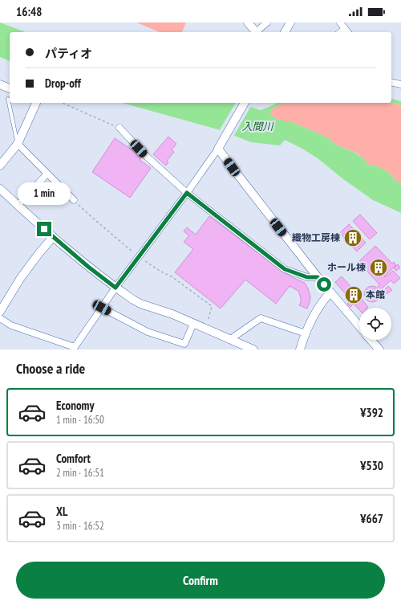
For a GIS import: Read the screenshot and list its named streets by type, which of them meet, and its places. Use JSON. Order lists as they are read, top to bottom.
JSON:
{
  "water": ["入間川"],
  "places": {
    "building": ["織物工房棟", "ホール棟", "本館"]
  },
  "page": {
    "status": "16:48",
    "banner": ["パティオ", "Drop-off"],
    "bubble": "1 min",
    "heading": "Choose a ride",
    "list": [
      {
        "name": "Economy",
        "note": "1 min · 16:50",
        "value": "¥392"
      },
      {
        "name": "Comfort",
        "note": "2 min · 16:51",
        "value": "¥530"
      },
      {
        "name": "XL",
        "note": "3 min · 16:52",
        "value": "¥667"
      }
    ],
    "buttons": "Confirm"
  }
}
